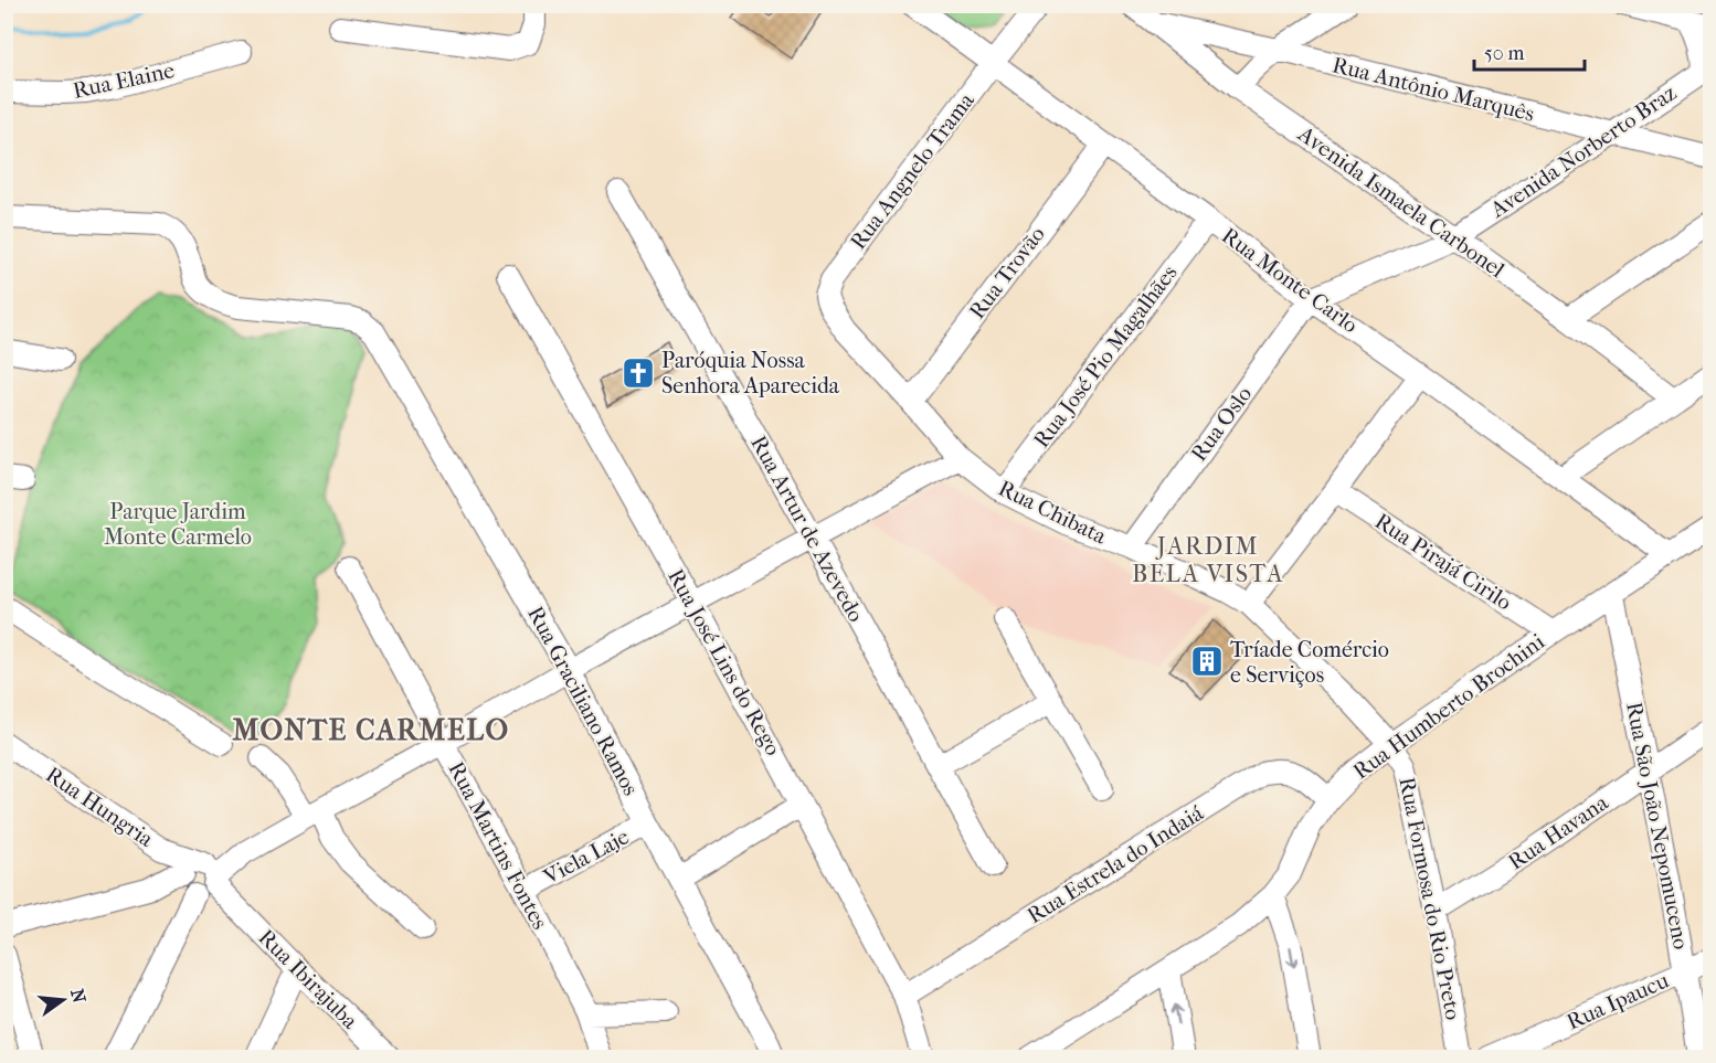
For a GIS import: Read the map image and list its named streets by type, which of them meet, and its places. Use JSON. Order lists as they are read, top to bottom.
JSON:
{
  "streets": {
    "street": [
      "Rua Elaine",
      "Rua Antônio Marquês",
      "Avenida Norberto Braz",
      "Rua Angnelo Trama",
      "Avenida Ismaela Carbonel",
      "Rua Trovão",
      "Rua Monte Carlo",
      "Rua José Pio Magalhães",
      "Rua Oslo",
      "Rua Chibata",
      "Rua Artur de Azevedo",
      "Rua Pirajá Cirilo",
      "Rua José Lins do Rego",
      "Rua Graciliano Ramos",
      "Rua Humberto Brochini",
      "Rua Hungria",
      "Rua São João Nepomuceno",
      "Rua Havana",
      "Rua Martins Fontes",
      "Viela Laje",
      "Rua Estrela do Indaiá",
      "Rua Formosa do Rio Preto",
      "Rua Ibirajuba",
      "Rua Ipaucu"
    ]
  },
  "crossings": [
    ["Rua Antônio Marquês", "Avenida Norberto Braz"],
    ["Rua Antônio Marquês", "Avenida Ismaela Carbonel"],
    ["Avenida Norberto Braz", "Avenida Ismaela Carbonel"],
    ["Avenida Norberto Braz", "Rua Monte Carlo"],
    ["Avenida Norberto Braz", "Rua Oslo"],
    ["Rua Angnelo Trama", "Rua Monte Carlo"],
    ["Rua Angnelo Trama", "Rua Chibata"],
    ["Rua Trovão", "Rua Monte Carlo"],
    ["Rua Trovão", "Rua Chibata"],
    ["Rua Monte Carlo", "Rua José Pio Magalhães"],
    ["Rua Monte Carlo", "Rua Oslo"],
    ["Rua Monte Carlo", "Rua Humberto Brochini"],
    ["Rua José Pio Magalhães", "Rua Chibata"],
    ["Rua Oslo", "Rua Chibata"],
    ["Rua Chibata", "Rua Humberto Brochini"],
    ["Rua Chibata", "Rua Formosa do Rio Preto"],
    ["Rua Pirajá Cirilo", "Rua Humberto Brochini"],
    ["Rua José Lins do Rego", "Rua Estrela do Indaiá"],
    ["Rua Graciliano Ramos", "Viela Laje"],
    ["Rua Humberto Brochini", "Rua São João Nepomuceno"],
    ["Rua Humberto Brochini", "Rua Estrela do Indaiá"],
    ["Rua Humberto Brochini", "Rua Formosa do Rio Preto"],
    ["Rua Hungria", "Rua Ibirajuba"],
    ["Rua São João Nepomuceno", "Rua Havana"],
    ["Rua São João Nepomuceno", "Rua Ipaucu"],
    ["Rua Havana", "Rua Formosa do Rio Preto"],
    ["Rua Martins Fontes", "Viela Laje"]
  ],
  "districts": ["JARDIM BELA VISTA", "MONTE CARMELO"],
  "parks": ["Parque Jardim Monte Carmelo"],
  "places": {
    "church": ["Paróquia Nossa Senhora Aparecida"],
    "building": ["Tríade Comércio e Serviços"]
  },
  "scale_bar": "50 m",
  "north": "right"
}
